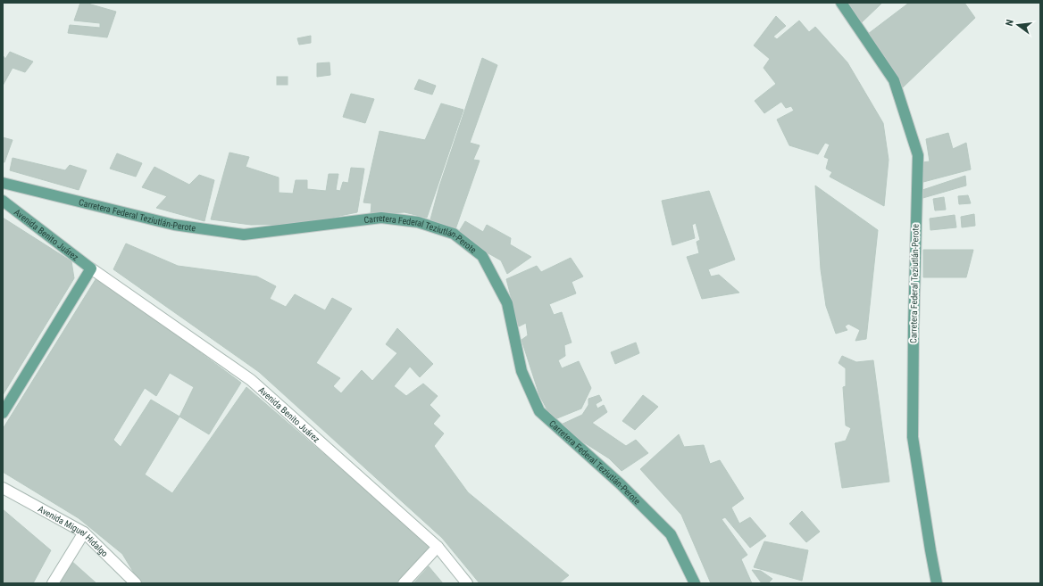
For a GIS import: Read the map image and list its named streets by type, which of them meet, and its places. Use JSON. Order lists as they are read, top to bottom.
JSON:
{
  "streets": {
    "main road": ["Carretera Federal Teziutlán-Perote", "Avenida Benito Juárez"],
    "street": ["Avenida Miguel Hidalgo"]
  },
  "north": "left"
}
